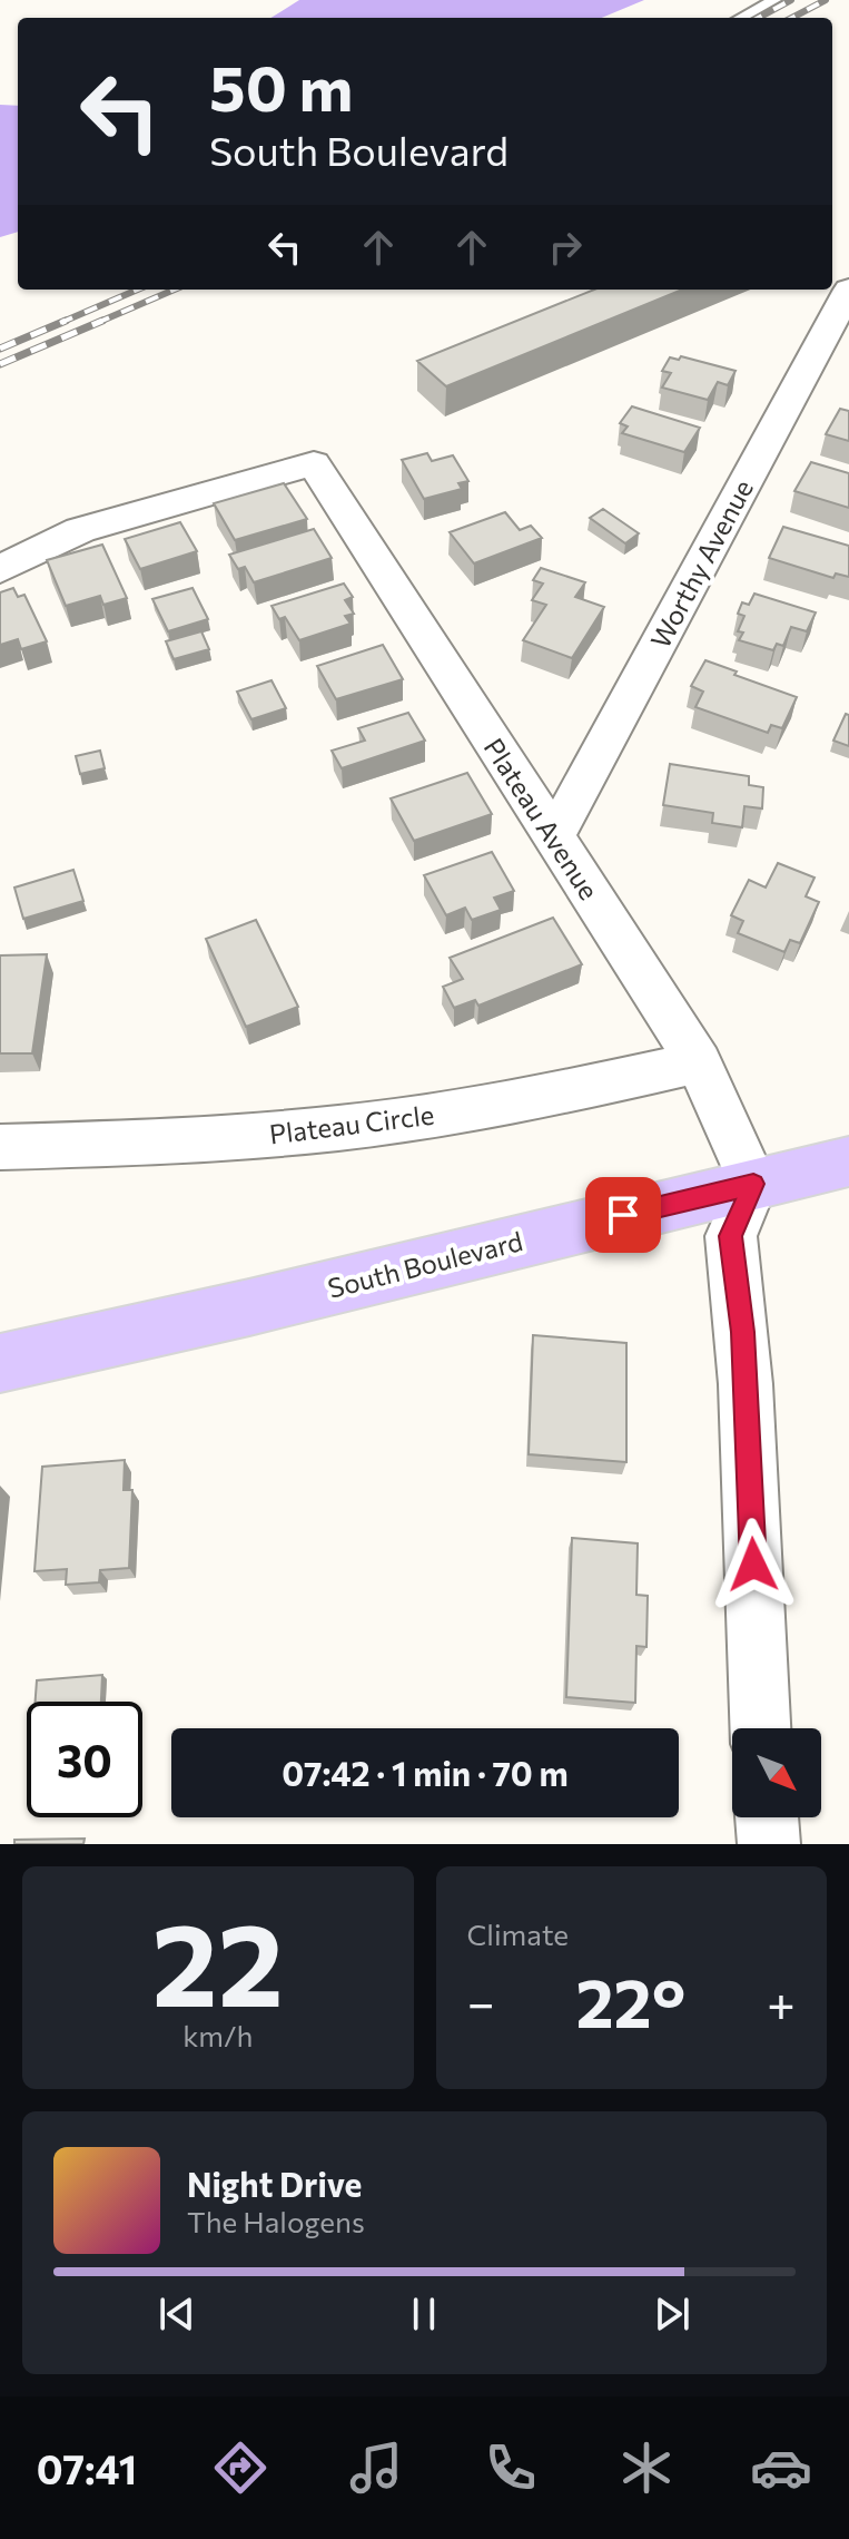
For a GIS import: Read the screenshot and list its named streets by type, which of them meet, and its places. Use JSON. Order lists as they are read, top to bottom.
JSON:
{
  "streets": {
    "main road": ["South Boulevard"],
    "street": ["Worthy Avenue", "Plateau Avenue", "Plateau Circle"]
  },
  "crossings": [
    ["Worthy Avenue", "Plateau Avenue"],
    ["Plateau Avenue", "Plateau Circle"],
    ["Plateau Avenue", "South Boulevard"]
  ],
  "north": "bottom right",
  "page": {
    "turn": ["50 m", "South Boulevard"],
    "limit": "30",
    "trip": "07:42 · 1 min · 70 m",
    "tile": [
      ["22", "km/h"],
      "Climate"
    ],
    "heat": ["−", "22°", "+"],
    "song": ["Night Drive", "The Halogens"],
    "tabs": "07:41"
  }
}
